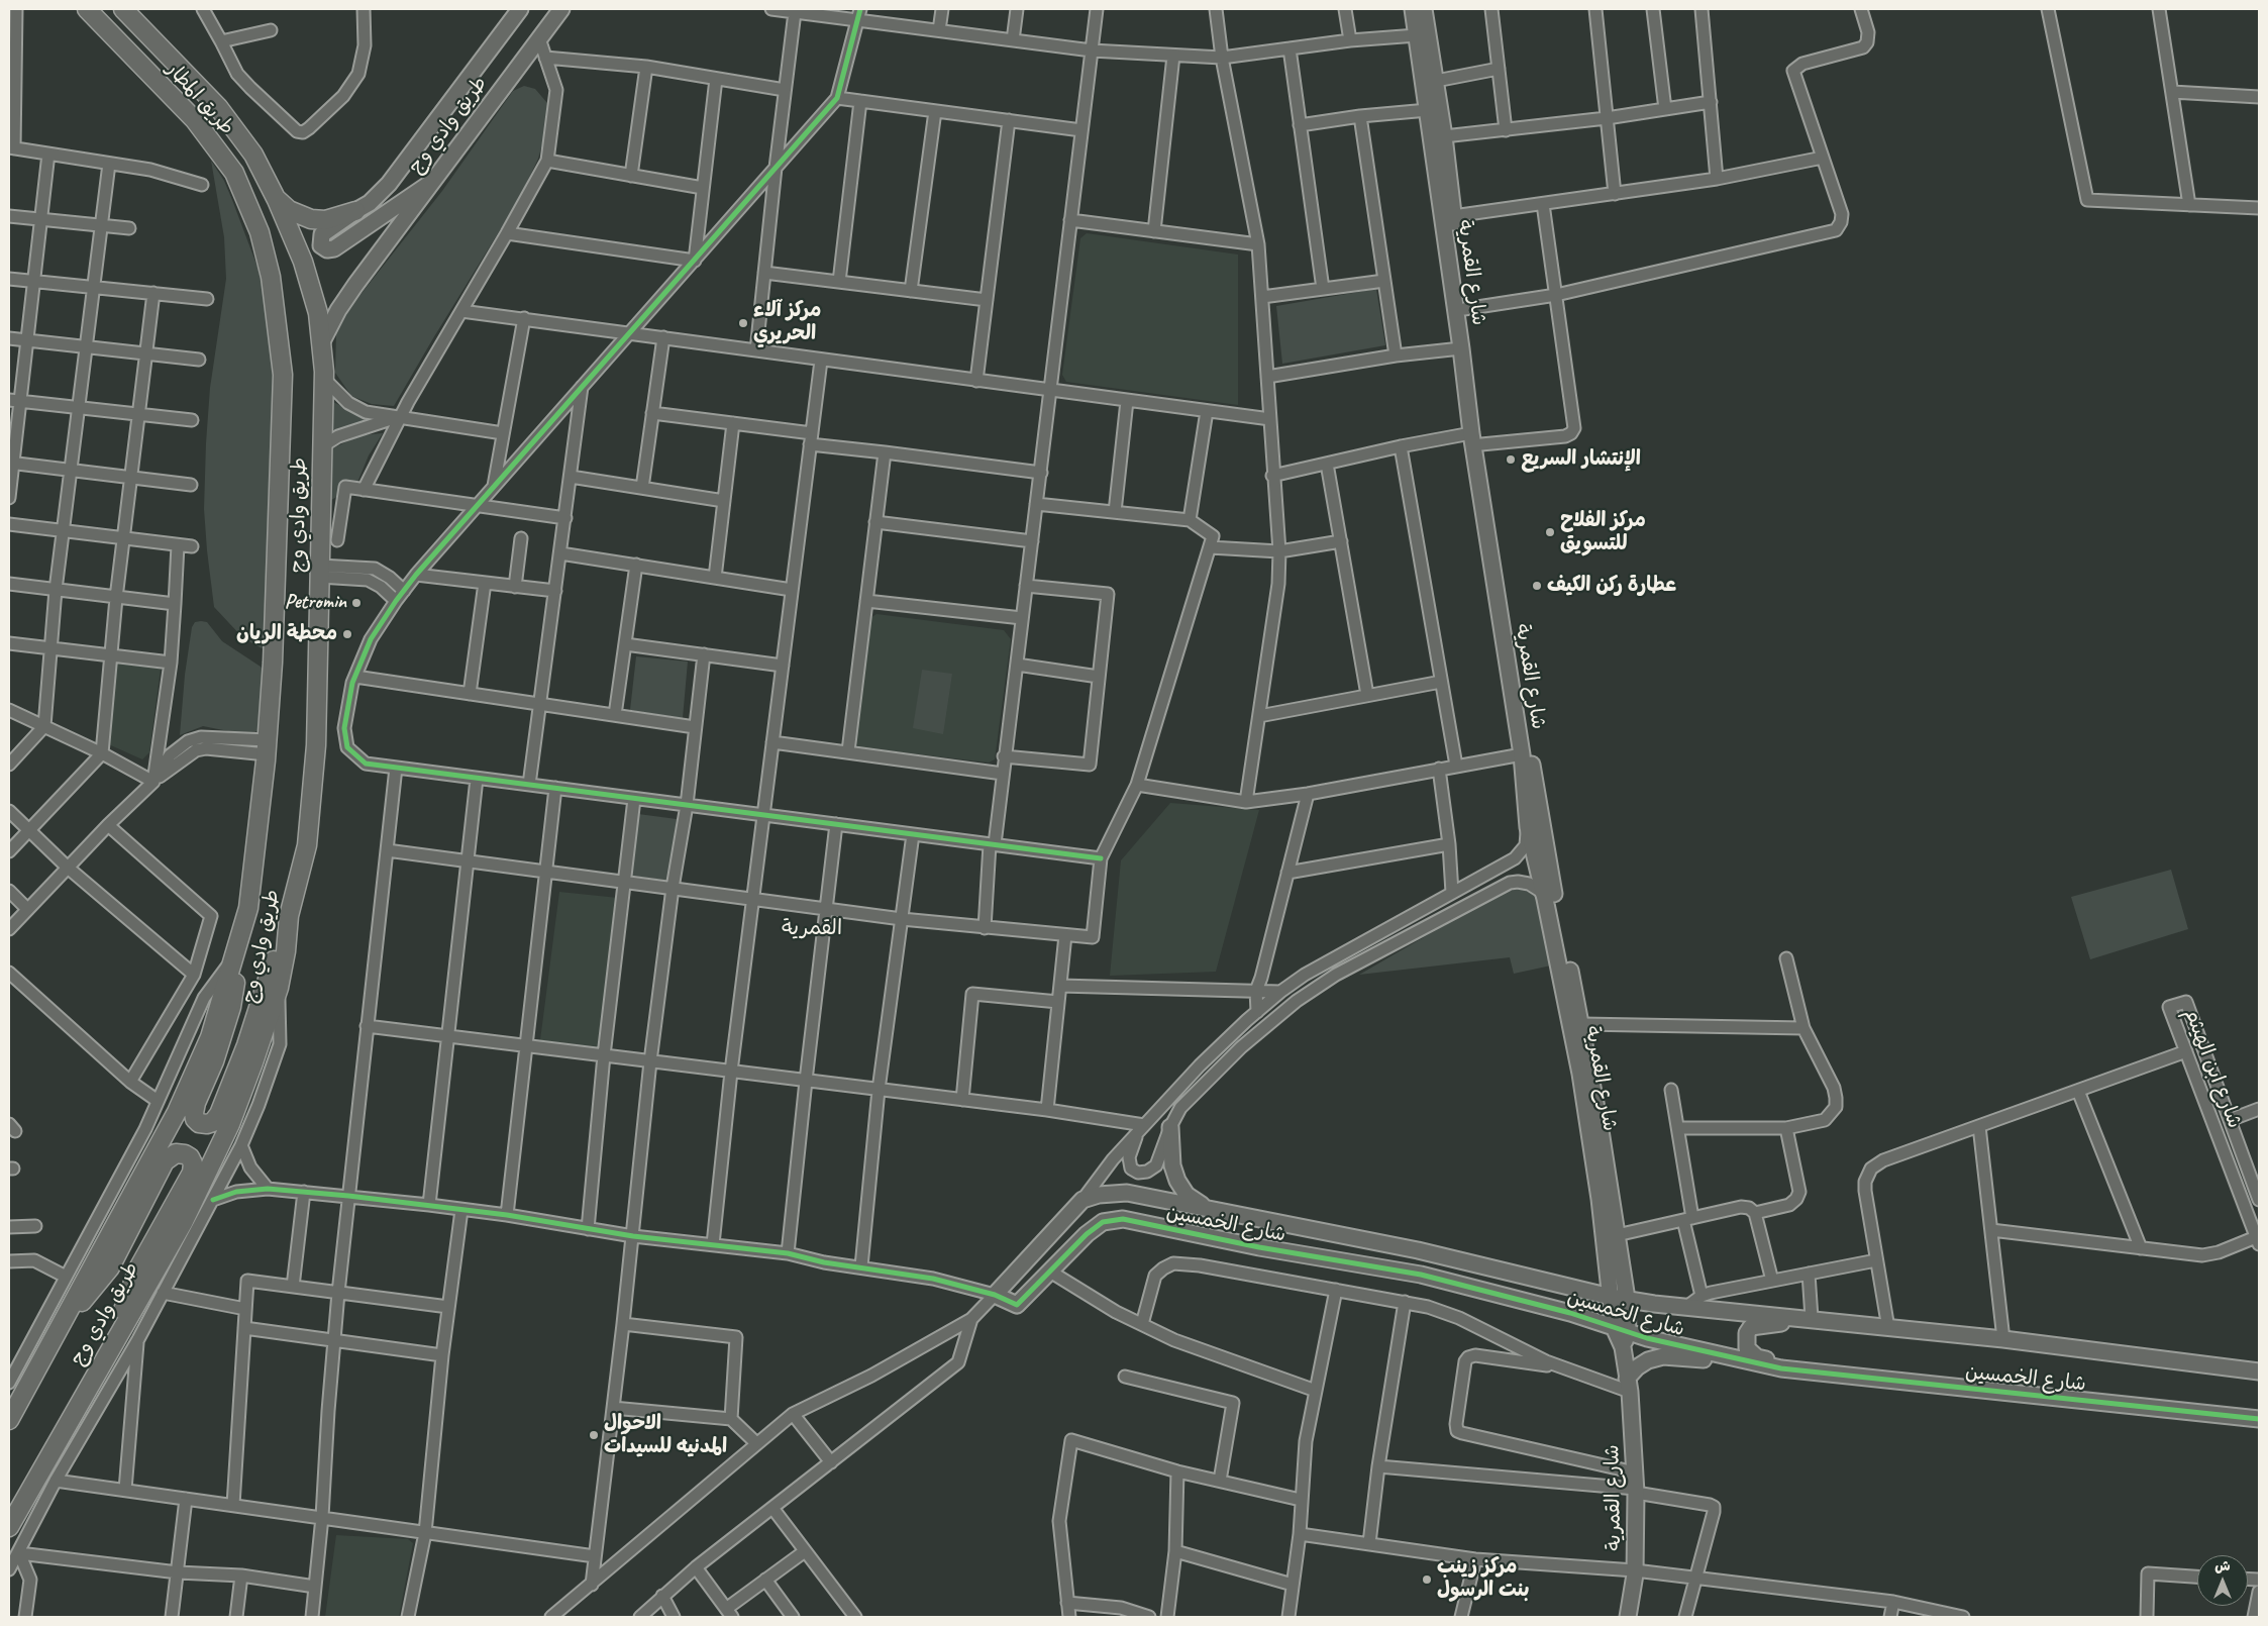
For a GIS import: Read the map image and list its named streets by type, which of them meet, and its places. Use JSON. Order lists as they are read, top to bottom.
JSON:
{
  "streets": {
    "main road": ["طريق المطار", "طريق وادي وج"],
    "street": ["شارع القمرية", "شارع ابن الهيثم", "شارع الخمسين"]
  },
  "crossings": [
    ["طريق المطار", "طريق وادي وج"],
    ["شارع القمرية", "شارع الخمسين"]
  ],
  "districts": ["القمرية"],
  "places": [
    "مركز آلاء الحريري",
    "الإنتشار السريع",
    "مركز الفلاح للتسويق",
    "عطارة ركن الكيف",
    "Petromin",
    "محطة الريان",
    "الاحوال المدنيه للسيدات",
    "مركز زينب بنت الرسول"
  ],
  "north": "top"
}
